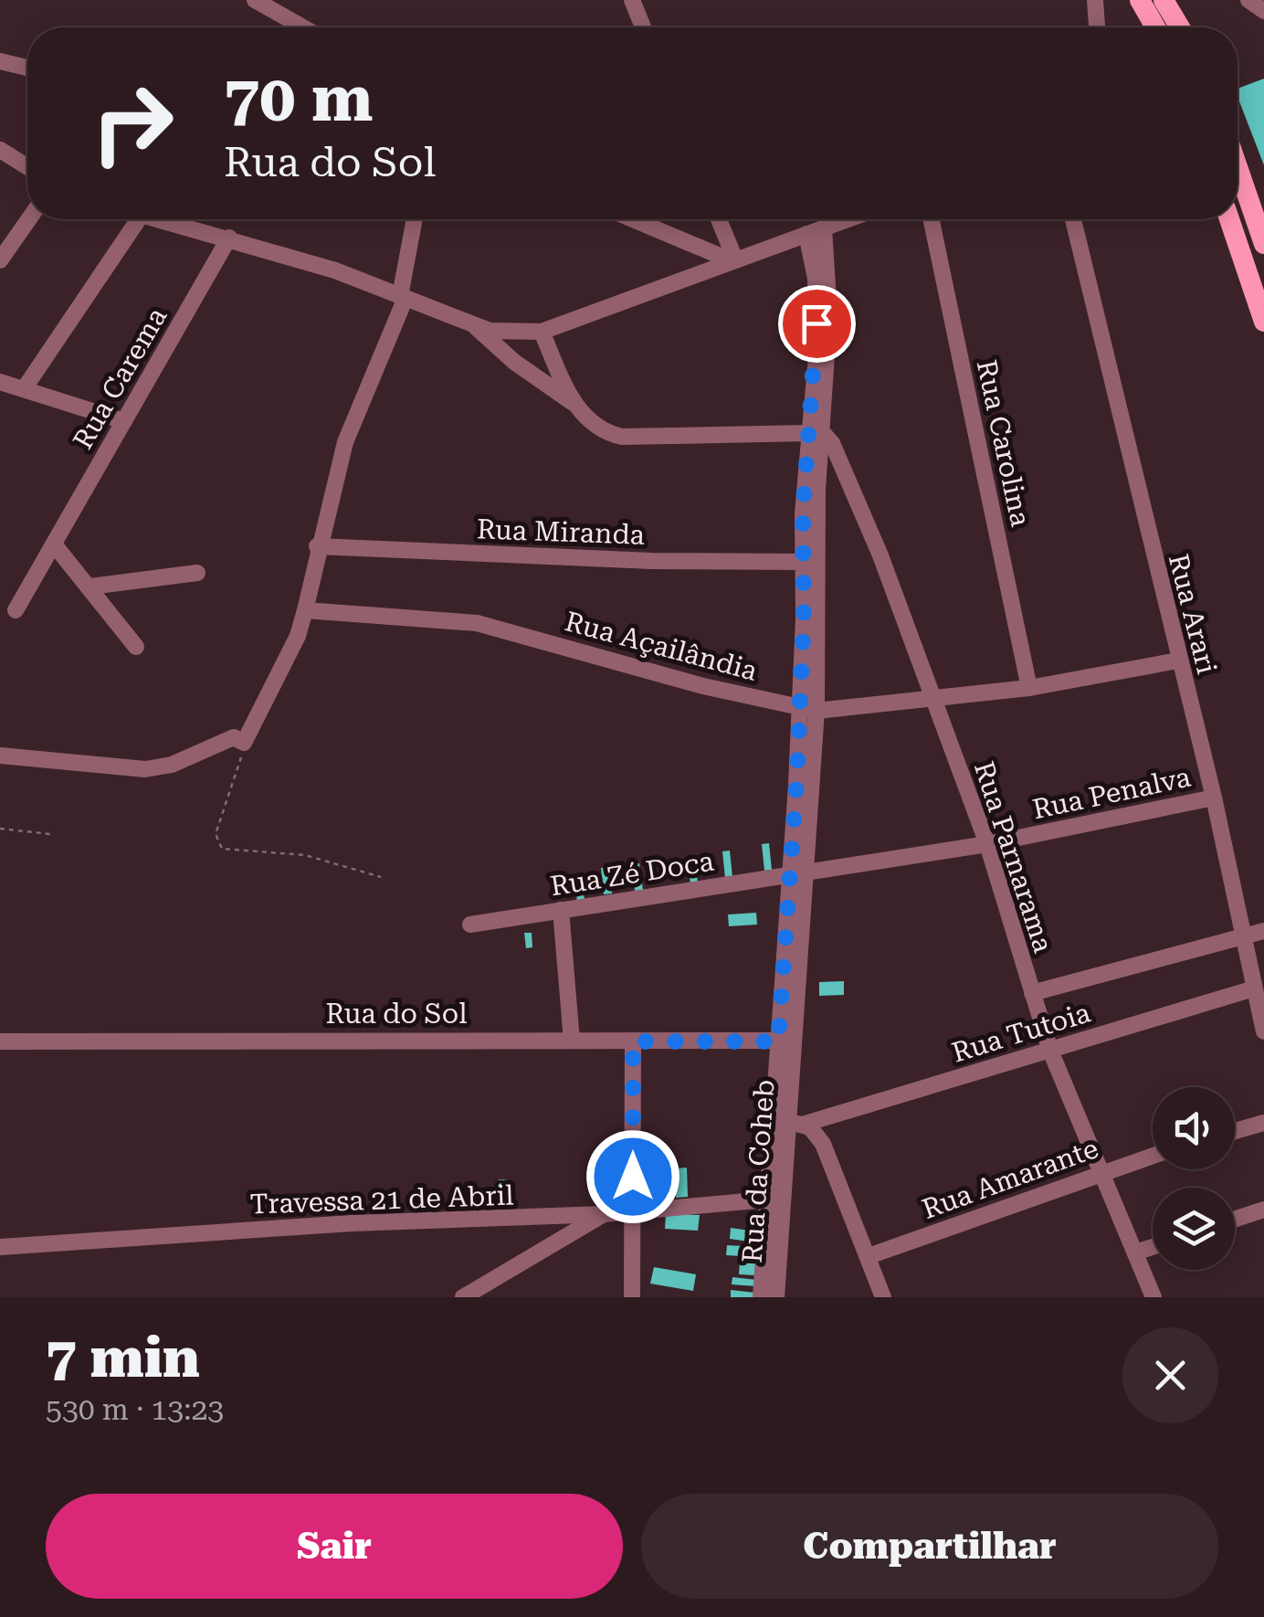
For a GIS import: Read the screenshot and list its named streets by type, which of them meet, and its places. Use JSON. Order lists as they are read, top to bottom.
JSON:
{
  "streets": {
    "street": [
      "Rua Carema",
      "Rua Carolina",
      "Rua Miranda",
      "Rua Arari",
      "Rua Açailândia",
      "Rua Penalva",
      "Rua Parnarama",
      "Rua Zé Doca",
      "Rua do Sol",
      "Rua Tutoia",
      "Rua da Coheb",
      "Rua Amarante",
      "Travessa 21 de Abril"
    ]
  },
  "crossings": [
    ["Rua Carolina", "Rua Açailândia"],
    ["Rua Miranda", "Rua da Coheb"],
    ["Rua Arari", "Rua Açailândia"],
    ["Rua Arari", "Rua Penalva"],
    ["Rua Arari", "Rua Tutoia"],
    ["Rua Açailândia", "Rua Parnarama"],
    ["Rua Açailândia", "Rua da Coheb"],
    ["Rua Penalva", "Rua Parnarama"],
    ["Rua Penalva", "Rua Zé Doca"],
    ["Rua Penalva", "Rua da Coheb"],
    ["Rua Parnarama", "Rua Tutoia"],
    ["Rua Parnarama", "Rua da Coheb"],
    ["Rua Parnarama", "Rua Amarante"],
    ["Rua Zé Doca", "Rua da Coheb"],
    ["Rua do Sol", "Rua da Coheb"],
    ["Rua Tutoia", "Rua da Coheb"],
    ["Rua da Coheb", "Travessa 21 de Abril"]
  ],
  "page": {
    "turn": ["70 m", "Rua do Sol"],
    "heading": ["7 min", "530 m · 13:23"],
    "buttons": ["Sair", "Compartilhar"]
  }
}
